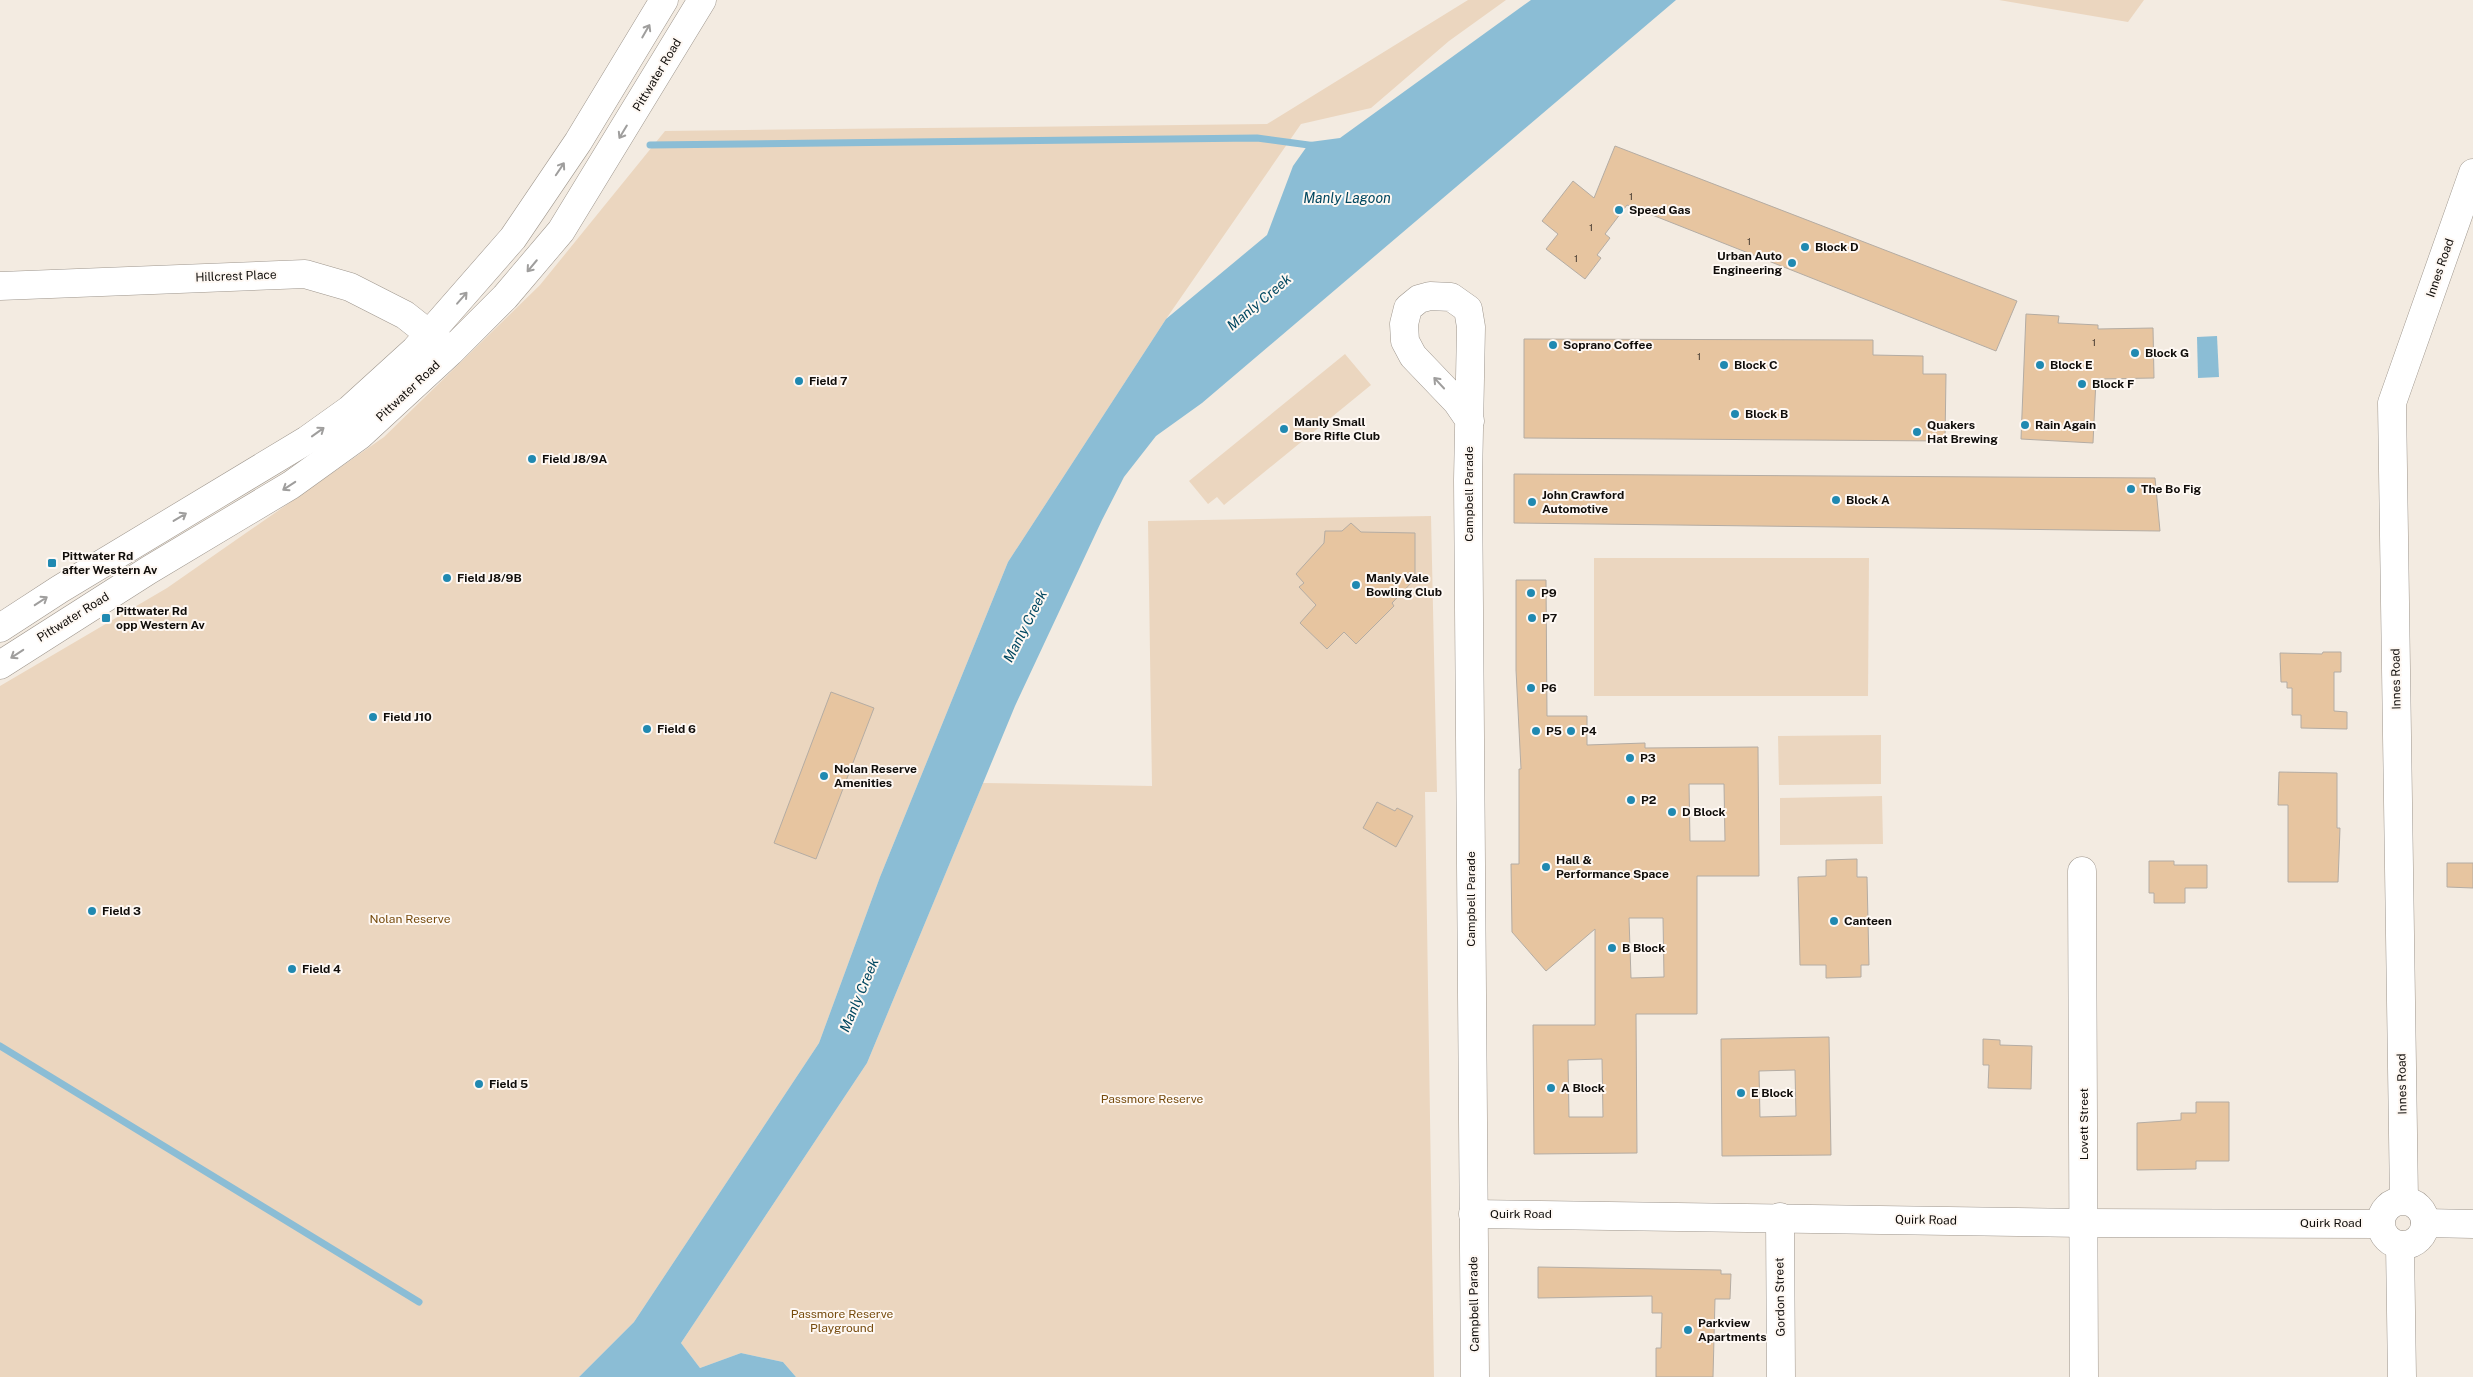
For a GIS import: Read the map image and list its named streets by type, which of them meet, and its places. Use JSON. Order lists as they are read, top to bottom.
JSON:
{
  "streets": {
    "street": [
      "Pittwater Road",
      "Innes Road",
      "Hillcrest Place",
      "Campbell Parade",
      "Lovett Street",
      "Quirk Road",
      "Gordon Street"
    ]
  },
  "crossings": [
    ["Pittwater Road", "Hillcrest Place"],
    ["Innes Road", "Quirk Road"],
    ["Campbell Parade", "Quirk Road"],
    ["Lovett Street", "Quirk Road"],
    ["Quirk Road", "Gordon Street"]
  ],
  "water": ["Manly Lagoon", "Manly Creek"],
  "parks": ["Nolan Reserve", "Passmore Reserve", "Passmore Reserve Playground"],
  "places": {
    "other": [
      "Speed Gas",
      "Block D",
      "Urban Auto Engineering",
      "Soprano Coffee",
      "Block G",
      "Block C",
      "Block E",
      "Field 7",
      "Block F",
      "Block B",
      "Rain Again",
      "Manly Small Bore Rifle Club",
      "Quakers Hat Brewing",
      "Field J8/9A",
      "The Bo Fig",
      "Block A",
      "John Crawford Automotive",
      "Field J8/9B",
      "Manly Vale Bowling Club",
      "P9",
      "P7",
      "P6",
      "Field J10",
      "Field 6",
      "P5",
      "P4",
      "P3",
      "Nolan Reserve Amenities",
      "P2",
      "D Block",
      "Hall & Performance Space",
      "Field 3",
      "Canteen",
      "B Block",
      "Field 4",
      "Field 5",
      "A Block",
      "E Block",
      "Parkview Apartments"
    ],
    "transit": ["Pittwater Rd after Western Av", "Pittwater Rd opp Western Av"]
  },
  "house_numbers": [
    "1",
    "1",
    "1",
    "1",
    "1",
    "1"
  ]
}
